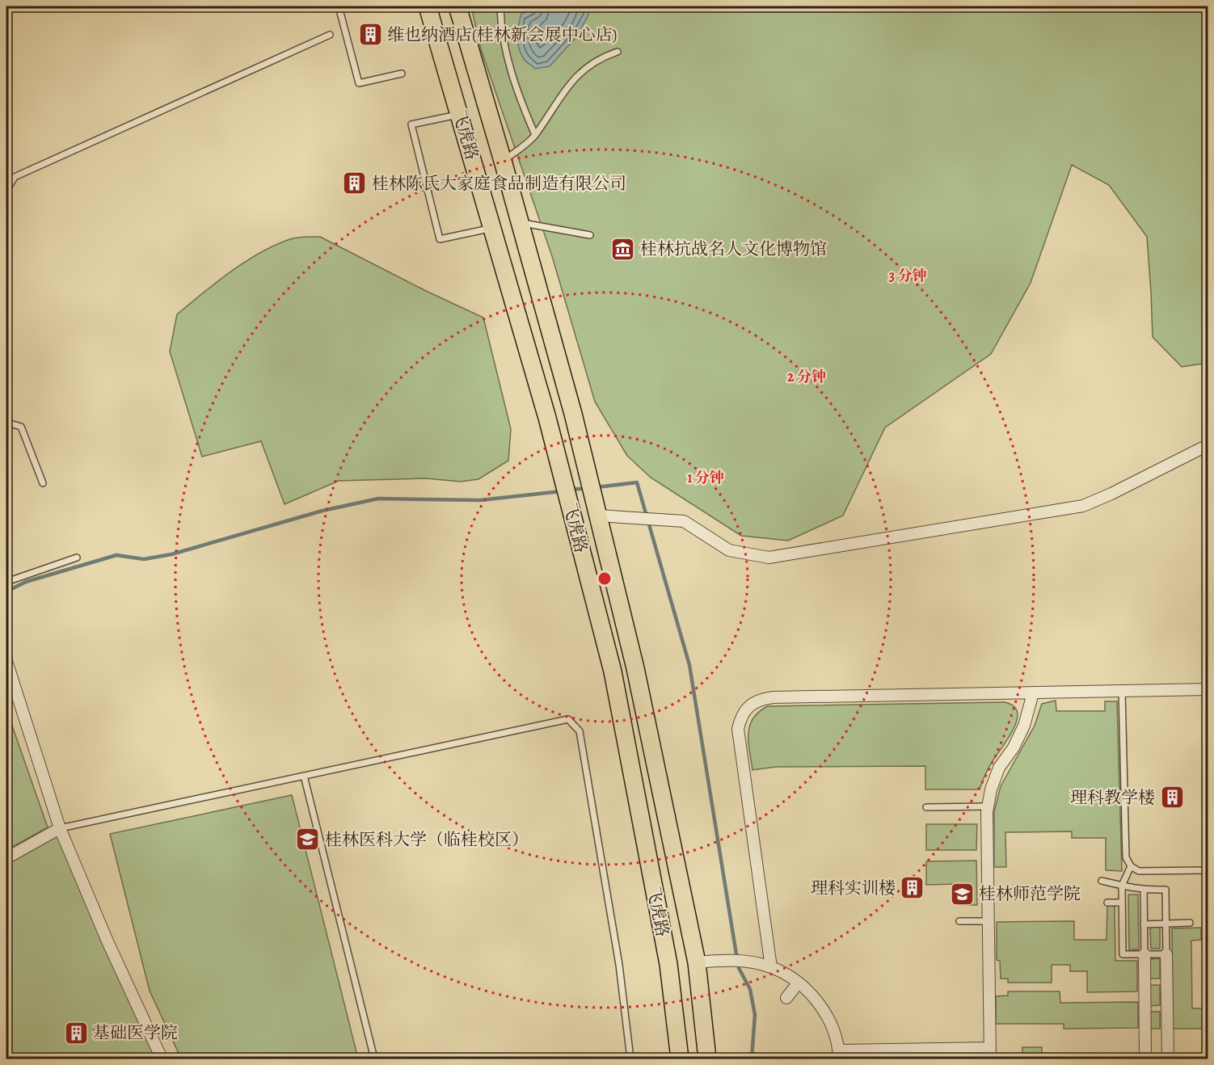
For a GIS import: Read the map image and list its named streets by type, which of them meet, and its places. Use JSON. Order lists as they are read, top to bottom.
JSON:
{
  "streets": {
    "main road": ["飞虎路"]
  },
  "places": {
    "building": [
      "维也纳酒店(桂林新会展中心店)",
      "桂林陈氏大家庭食品制造有限公司",
      "理科教学楼",
      "理科实训楼",
      "基础医学院"
    ],
    "museum": ["桂林抗战名人文化博物馆"],
    "school or university": ["桂林医科大学（临桂校区）", "桂林师范学院"]
  },
  "rings": ["3 分钟", "2 分钟", "1 分钟"]
}
